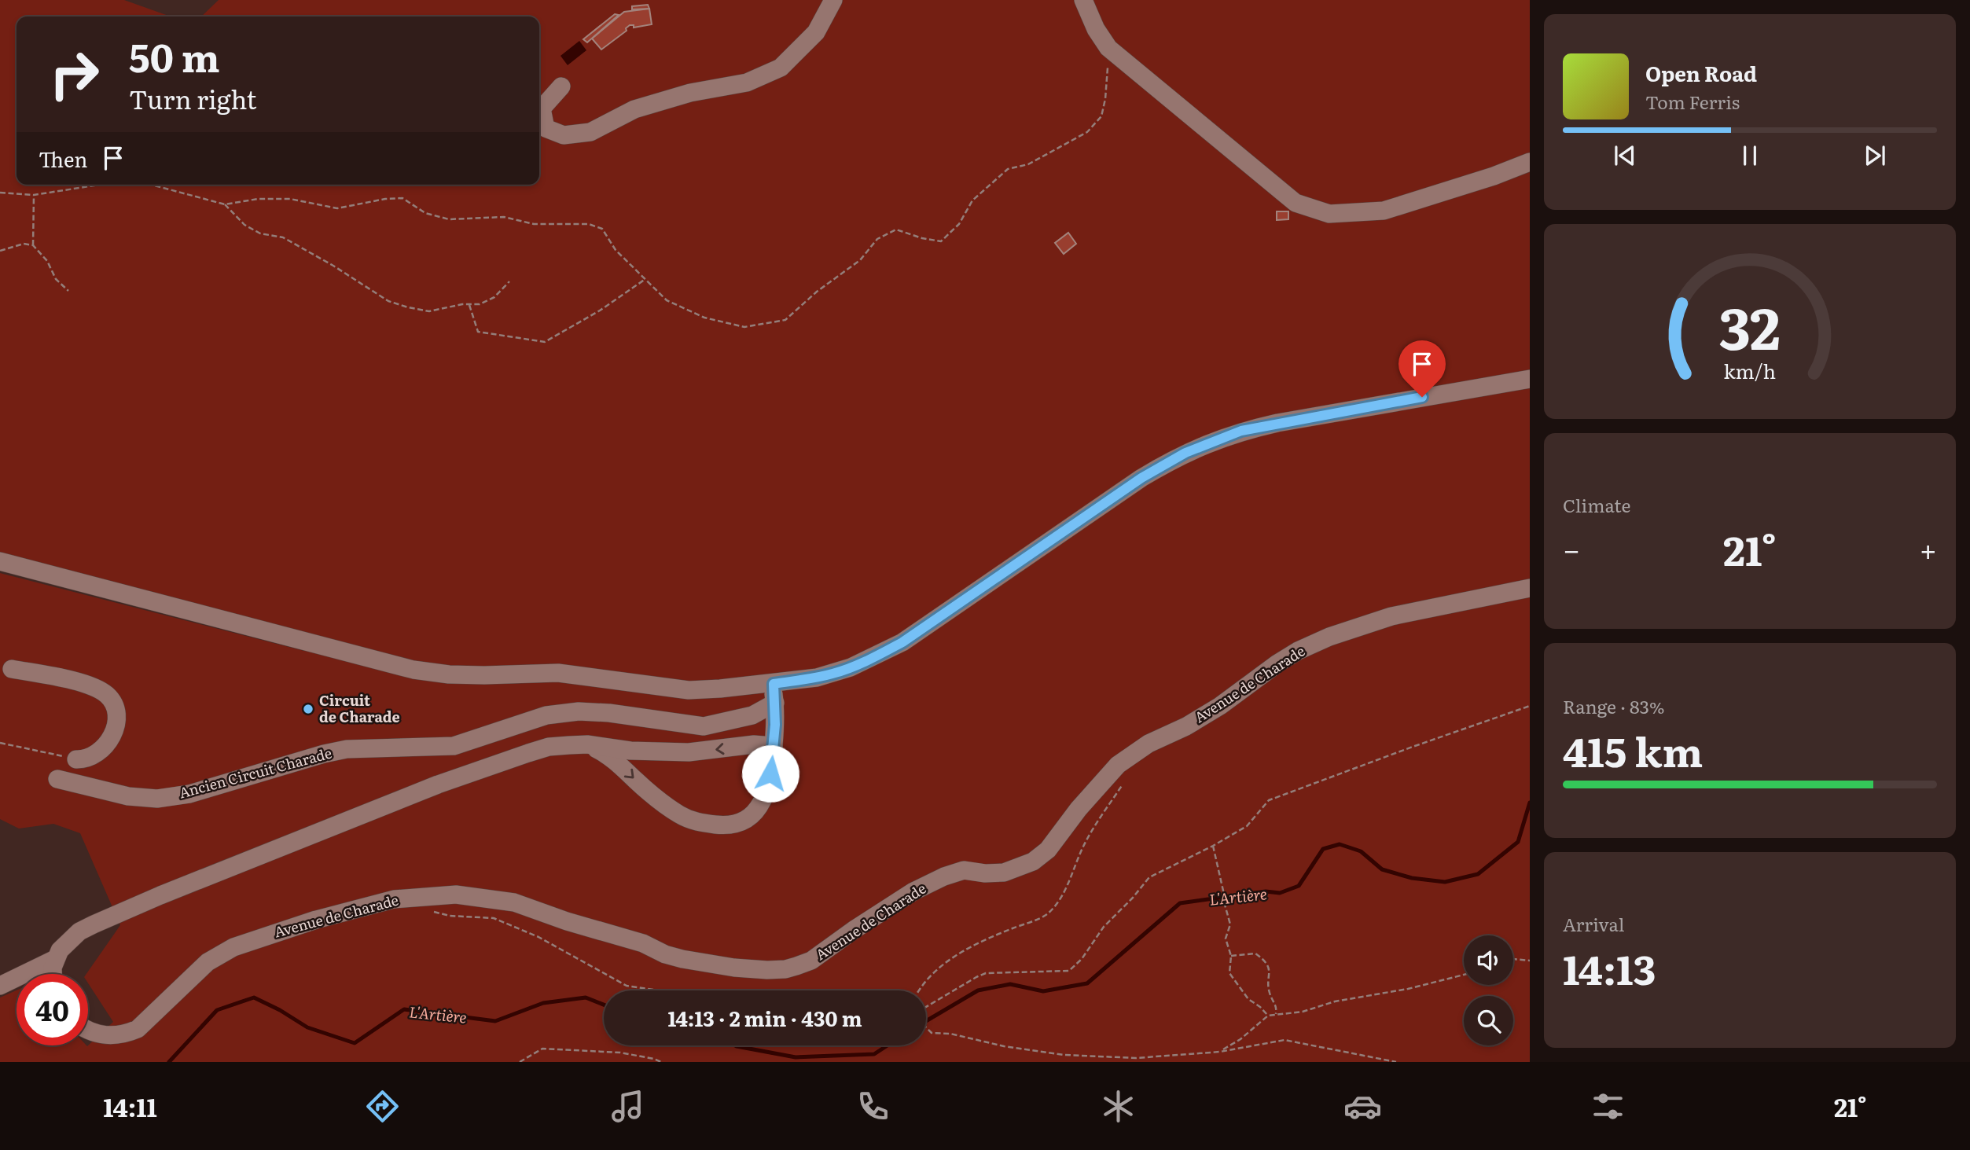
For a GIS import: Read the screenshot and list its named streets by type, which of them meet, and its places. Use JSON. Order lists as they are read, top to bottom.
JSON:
{
  "streets": {
    "street": ["Avenue de Charade", "Ancien Circuit Charade"]
  },
  "water": ["L'Artière"],
  "places": ["Circuit de Charade"],
  "page": {
    "turn": ["50 m", "Turn right"],
    "song": ["Open Road", "Tom Ferris"],
    "then": "Then",
    "tile": [
      "Climate",
      ["Range · 83%", "415 km"],
      ["Arrival", "14:13"]
    ],
    "heat": ["−", "21°", "+"],
    "limit": "40",
    "trip": "14:13 · 2 min · 430 m",
    "tabs": ["14:11", "21°"],
    "gauge": ["32", "km/h"]
  }
}
